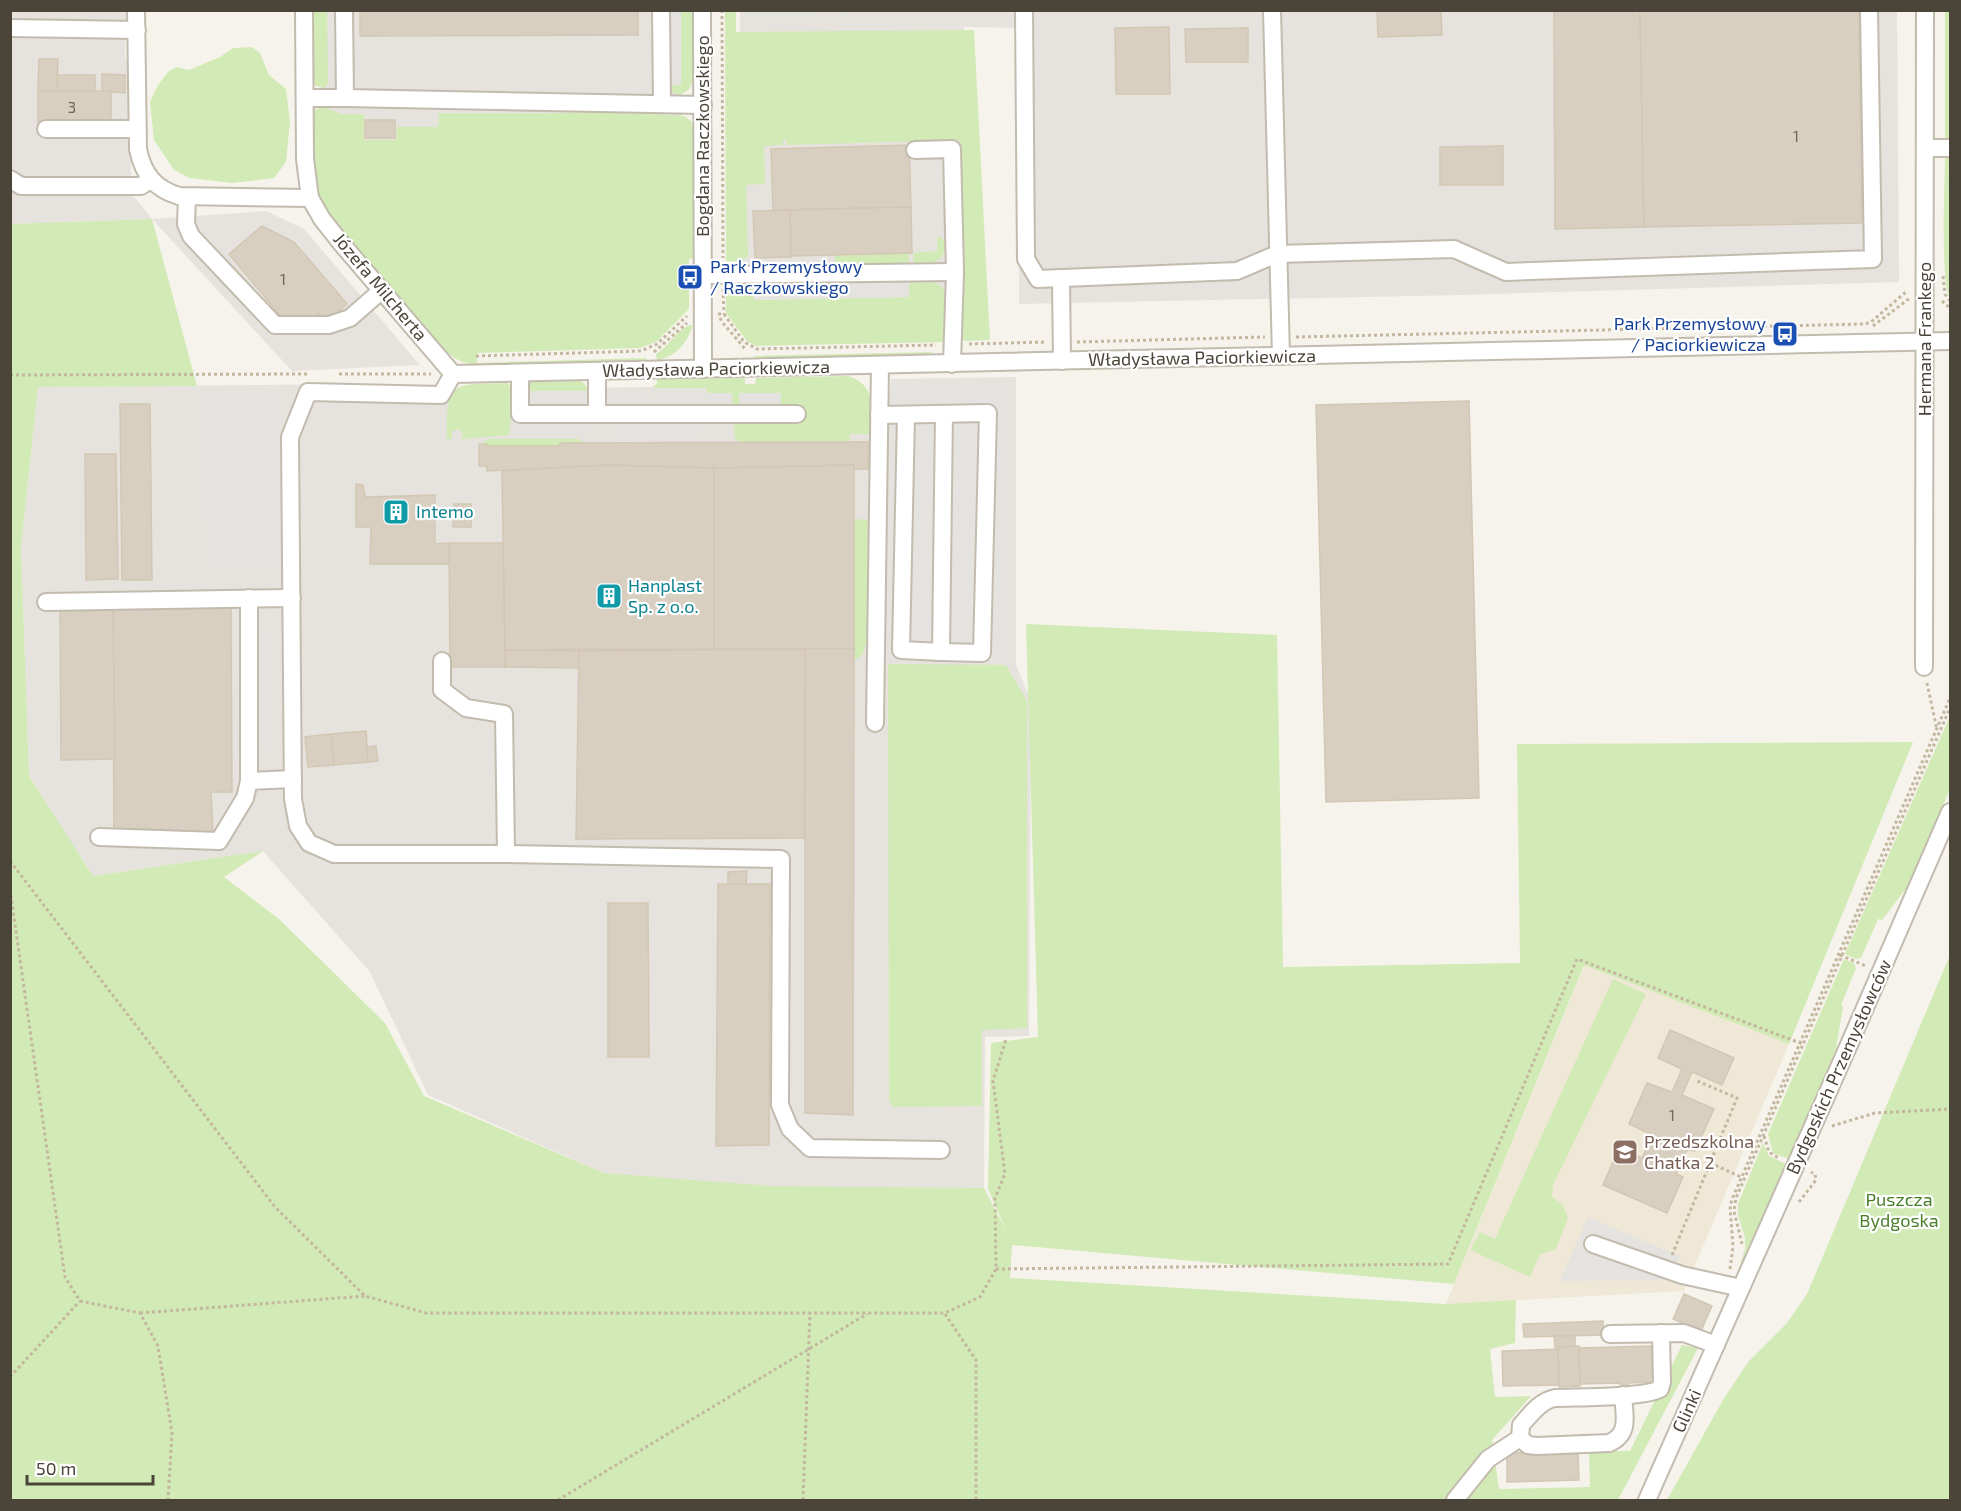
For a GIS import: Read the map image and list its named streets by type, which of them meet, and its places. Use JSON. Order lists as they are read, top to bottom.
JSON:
{
  "streets": {
    "street": [
      "Bogdana Raczkowskiego",
      "Józefa Milcherta",
      "Hermana Frankego",
      "Władysława Paciorkiewicza",
      "Bydgoskich Przemysłowców",
      "Glinki"
    ]
  },
  "crossings": [
    ["Bogdana Raczkowskiego", "Władysława Paciorkiewicza"],
    ["Józefa Milcherta", "Władysława Paciorkiewicza"],
    ["Hermana Frankego", "Władysława Paciorkiewicza"],
    ["Bydgoskich Przemysłowców", "Glinki"]
  ],
  "parks": ["Puszcza Bydgoska"],
  "places": {
    "bus stop": ["Park Przemysłowy / Raczkowskiego", "Park Przemysłowy / Paciorkiewicza"],
    "building": ["Intemo", "Hanplast Sp. z o.o."],
    "school or university": ["Przedszkolna Chatka 2"]
  },
  "house_numbers": [
    "3",
    "1",
    "1",
    "1"
  ],
  "scale_bar": "50 m"
}
